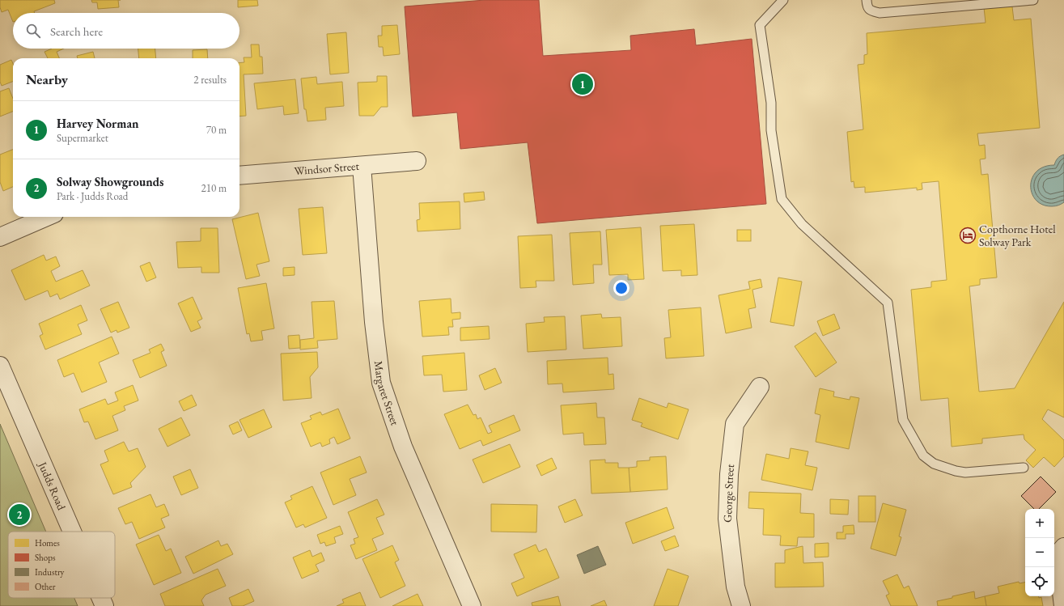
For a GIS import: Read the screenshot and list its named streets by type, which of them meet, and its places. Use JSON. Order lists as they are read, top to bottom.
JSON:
{
  "streets": {
    "street": [
      "Windsor Street",
      "Margaret Street",
      "Judds Road",
      "George Street"
    ]
  },
  "crossings": [
    ["Windsor Street", "Margaret Street"]
  ],
  "places": {
    "hotel": ["Copthorne Hotel Solway Park"]
  },
  "legend": [
    "Homes",
    "Shops",
    "Industry",
    "Other"
  ],
  "page": {
    "search": "Search here",
    "heading": ["Nearby", "2 results"],
    "pins": ["1", "2"],
    "list": [
      {
        "mark": "1",
        "name": "Harvey Norman",
        "note": "Supermarket",
        "value": "70 m"
      },
      {
        "mark": "2",
        "name": "Solway Showgrounds",
        "note": "Park · Judds Road",
        "value": "210 m"
      }
    ],
    "map_buttons": ["+", "−"]
  }
}
